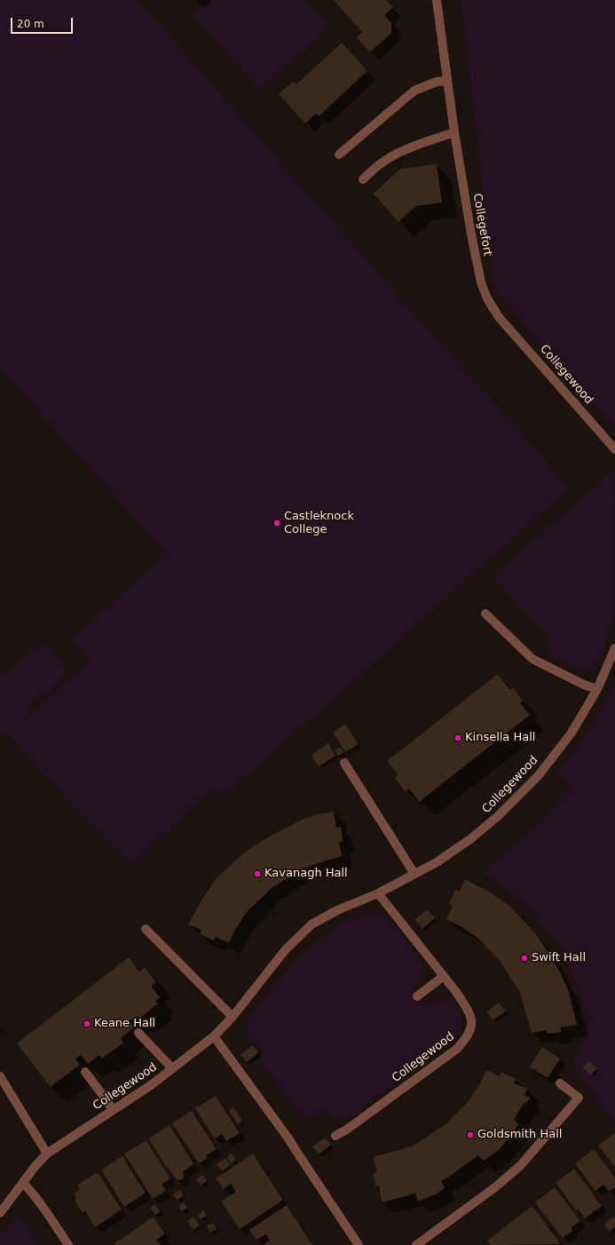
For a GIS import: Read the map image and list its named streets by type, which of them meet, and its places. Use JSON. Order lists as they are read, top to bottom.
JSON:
{
  "streets": {
    "street": ["Collegefort", "Collegewood"]
  },
  "crossings": [
    ["Collegefort", "Collegewood"]
  ],
  "places": [
    "Castleknock College",
    "Kinsella Hall",
    "Kavanagh Hall",
    "Swift Hall",
    "Keane Hall",
    "Goldsmith Hall"
  ],
  "scale_bar": "20 m"
}
